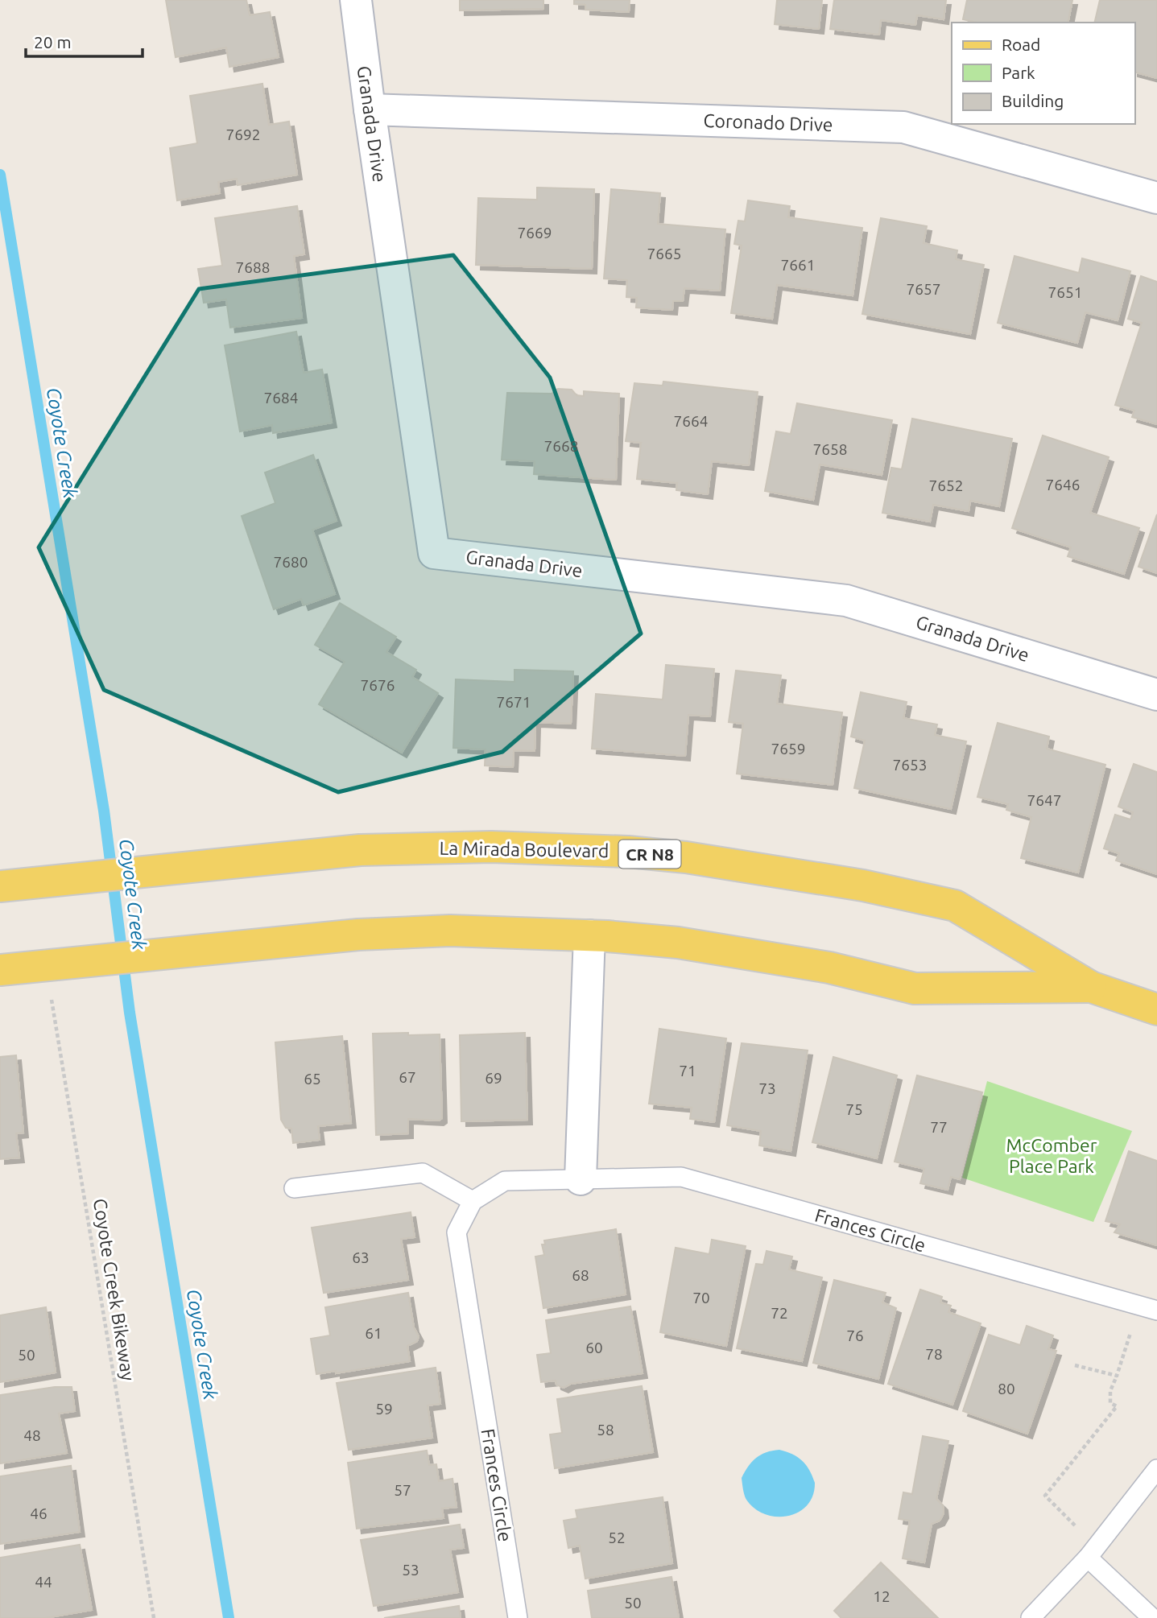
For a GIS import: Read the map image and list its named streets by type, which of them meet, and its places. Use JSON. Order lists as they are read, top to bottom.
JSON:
{
  "streets": {
    "main road": ["La Mirada Boulevard", "CR N8"],
    "street": ["Coronado Drive", "Granada Drive"],
    "lane": ["Frances Circle"],
    "path": ["Coyote Creek Bikeway"]
  },
  "crossings": [
    ["Coronado Drive", "Granada Drive"],
    ["La Mirada Boulevard", "Coyote Creek Bikeway"]
  ],
  "water": ["Coyote Creek"],
  "parks": ["McComber Place Park"],
  "house_numbers": [
    "7692",
    "7669",
    "7665",
    "7661",
    "7688",
    "7657",
    "7651",
    "7684",
    "7664",
    "7668",
    "7658",
    "7646",
    "7652",
    "7680",
    "7676",
    "7671",
    "7659",
    "7653",
    "7647",
    "71",
    "67",
    "69",
    "65",
    "73",
    "75",
    "77",
    "63",
    "68",
    "70",
    "72",
    "61",
    "76",
    "60",
    "78",
    "50",
    "80",
    "59",
    "58",
    "48",
    "57",
    "46",
    "52",
    "53",
    "44",
    "12",
    "50"
  ],
  "legend": ["Road", "Park", "Building"],
  "scale_bar": "20 m"
}
